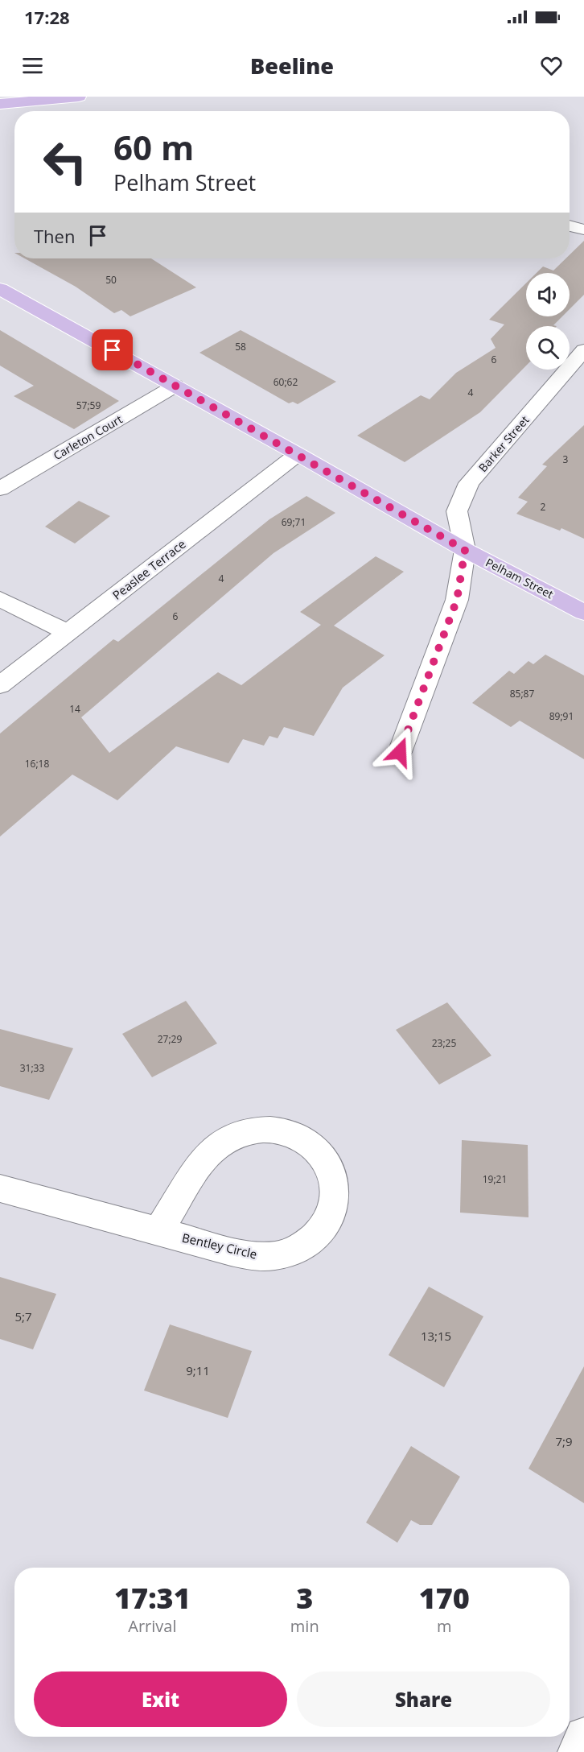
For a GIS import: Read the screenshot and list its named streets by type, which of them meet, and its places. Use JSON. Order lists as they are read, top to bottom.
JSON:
{
  "streets": {
    "main road": ["Pelham Street"],
    "street": [
      "Carleton Court",
      "Barker Street",
      "Peaslee Terrace",
      "Bentley Circle"
    ]
  },
  "crossings": [
    ["Carleton Court", "Pelham Street"],
    ["Barker Street", "Pelham Street"],
    ["Peaslee Terrace", "Pelham Street"]
  ],
  "house_numbers": [
    "50",
    "58",
    "6",
    "60;62",
    "4",
    "57;59",
    "3",
    "2",
    "69;71",
    "4",
    "6",
    "85;87",
    "14",
    "89;91",
    "16;18",
    "27;29",
    "23;25",
    "31;33",
    "19;21",
    "5;7",
    "13;15",
    "9;11",
    "7;9"
  ],
  "page": {
    "status": "17:28",
    "header": "Beeline",
    "turn": ["60 m", "Pelham Street"],
    "then": "Then",
    "eta": [
      "17:31",
      "Arrival",
      "3",
      "min",
      "170",
      "m"
    ],
    "buttons": ["Exit", "Share"]
  }
}
